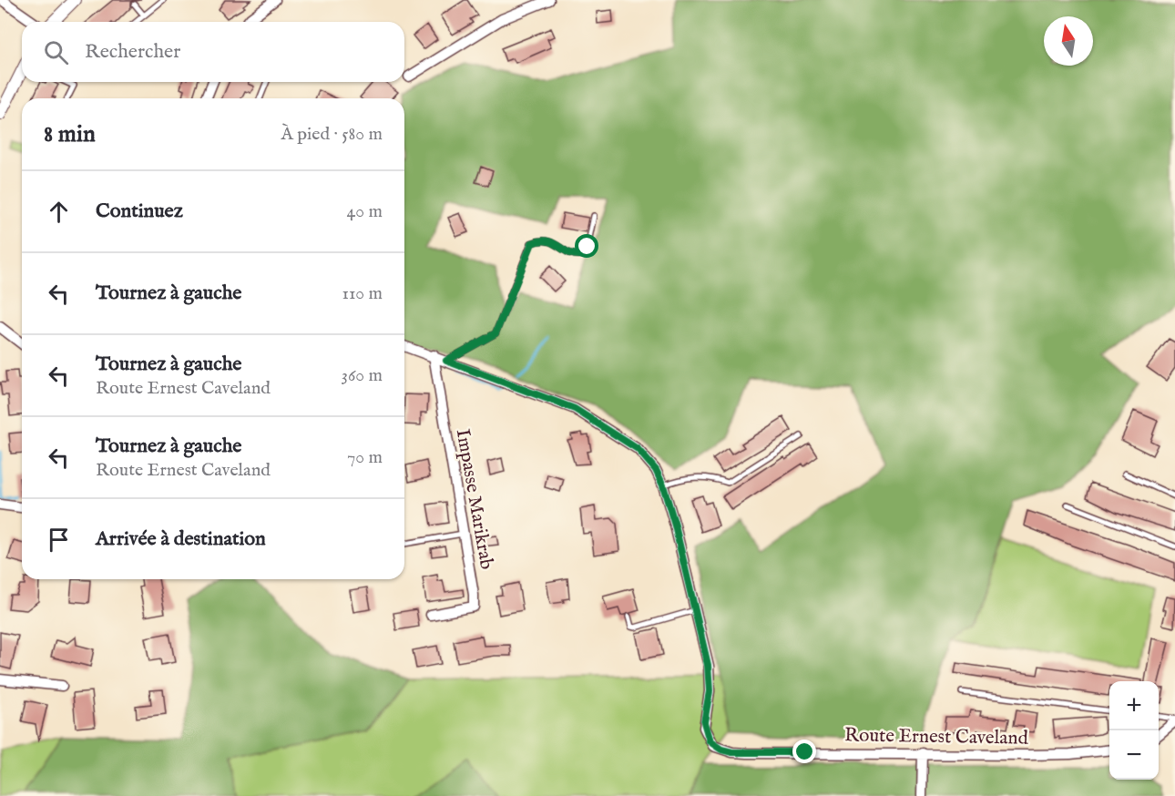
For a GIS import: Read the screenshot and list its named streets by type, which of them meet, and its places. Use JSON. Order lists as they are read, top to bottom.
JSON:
{
  "streets": {
    "street": ["Impasse Marikrab", "Route Ernest Caveland"]
  },
  "crossings": [
    ["Impasse Marikrab", "Route Ernest Caveland"]
  ],
  "north": "top",
  "page": {
    "search": "Rechercher",
    "heading": ["8 min", "À pied · 580 m"],
    "list": [
      ["Continuez", "40 m"],
      ["Tournez à gauche", "110 m"],
      ["Tournez à gauche", "Route Ernest Caveland", "360 m"],
      ["Tournez à gauche", "Route Ernest Caveland", "70 m"],
      "Arrivée à destination"
    ],
    "map_buttons": ["+", "−"]
  }
}
